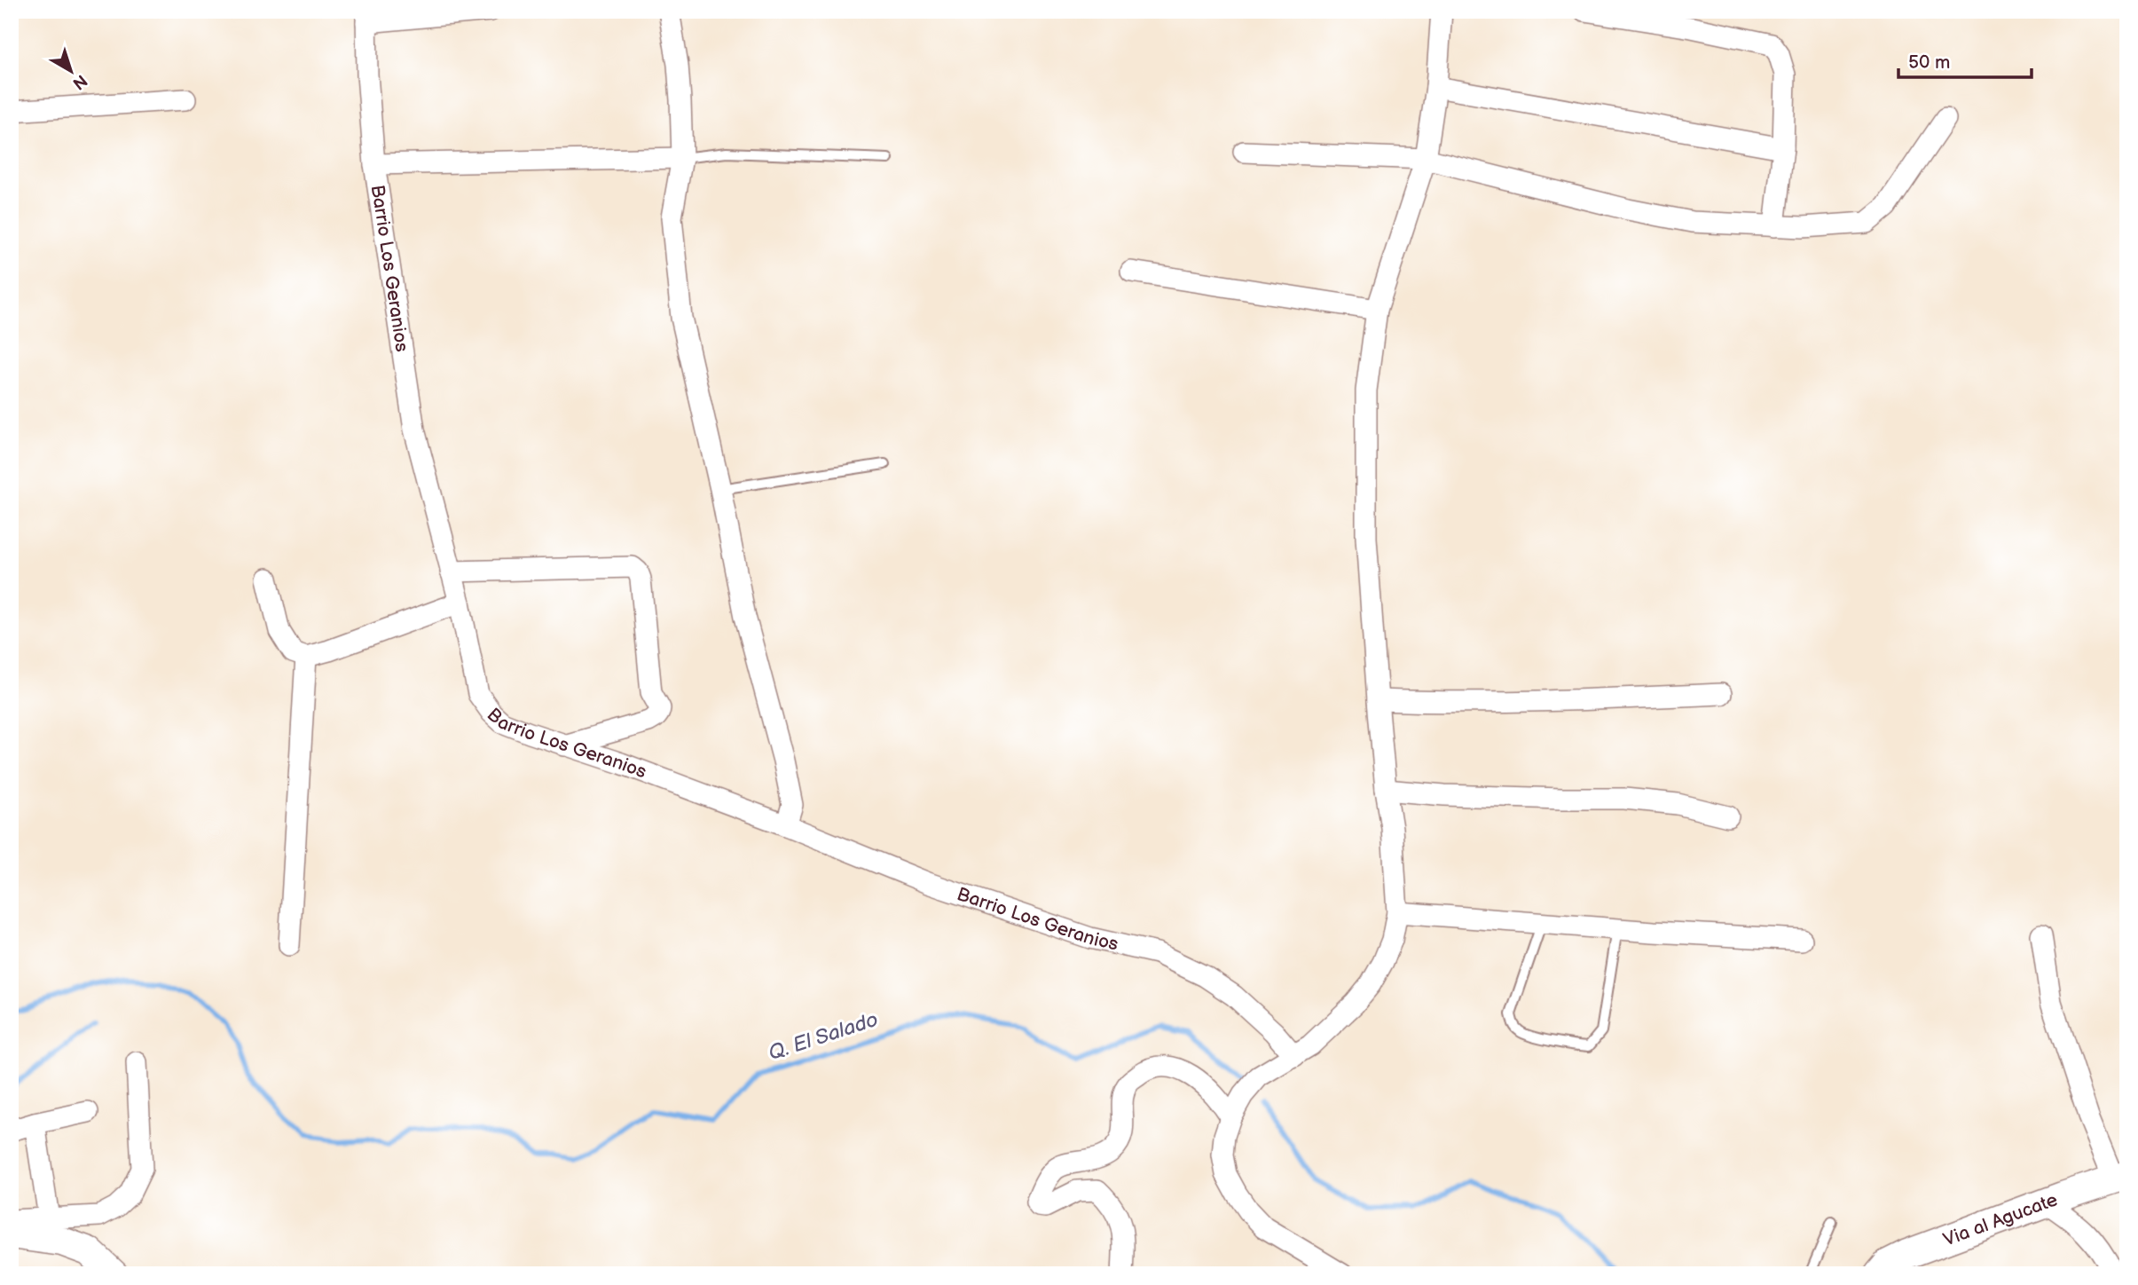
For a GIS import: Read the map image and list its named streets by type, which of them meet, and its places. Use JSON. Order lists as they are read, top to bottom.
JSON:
{
  "streets": {
    "street": ["Barrio Los Geranios", "Via al Agucate"]
  },
  "water": ["Q. El Salado"],
  "scale_bar": "50 m",
  "north": "bottom right"
}
